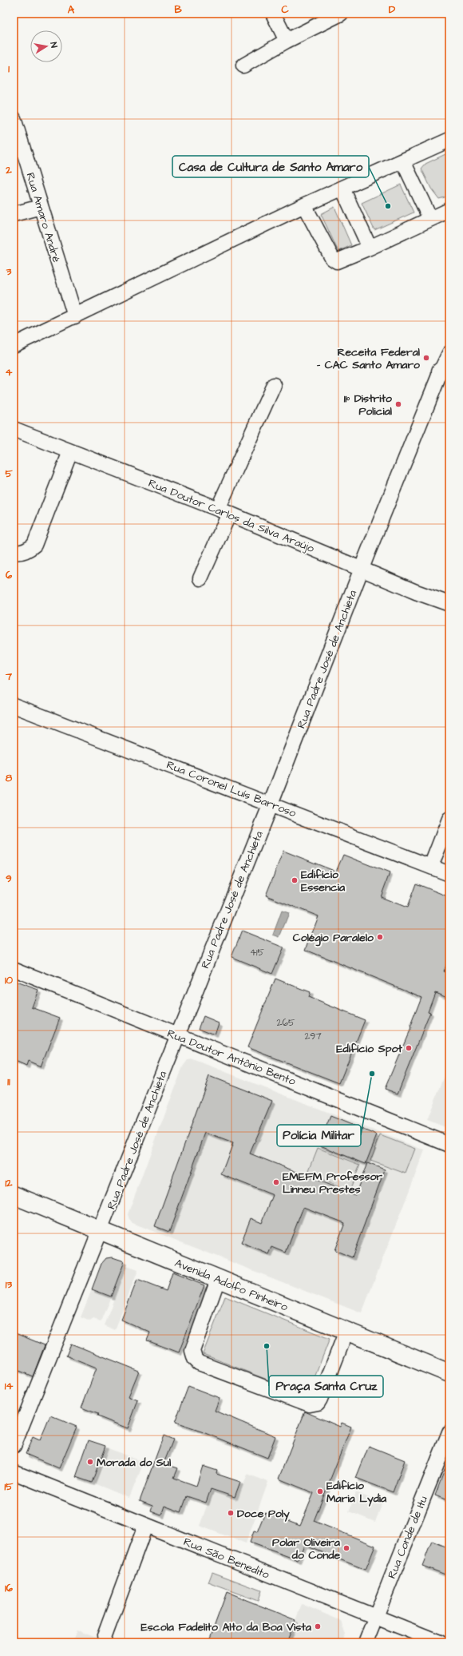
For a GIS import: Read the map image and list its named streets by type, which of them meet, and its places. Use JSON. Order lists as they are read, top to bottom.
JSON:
{
  "streets": {
    "main road": ["Avenida Adolfo Pinheiro"],
    "street": [
      "Rua Amaro André",
      "Rua Doutor Carlos da Silva Araújo",
      "Rua Padre José de Anchieta",
      "Rua Coronel Luís Barroso",
      "Rua Doutor Antônio Bento",
      "Rua Conde de Itu",
      "Rua São Benedito"
    ]
  },
  "crossings": [
    ["Rua Doutor Carlos da Silva Araújo", "Rua Padre José de Anchieta"],
    ["Rua Padre José de Anchieta", "Rua Coronel Luís Barroso"],
    ["Rua Padre José de Anchieta", "Rua Doutor Antônio Bento"],
    ["Rua Padre José de Anchieta", "Avenida Adolfo Pinheiro"],
    ["Rua Conde de Itu", "Rua São Benedito"]
  ],
  "places": [
    "Casa de Cultura de Santo Amaro",
    "Receita Federal - CAC Santo Amaro",
    "11º Distrito Policial",
    "Edifício Essencia",
    "Colégio Paralelo",
    "Edifício Spot",
    "Polícia Militar",
    "EMEFM Professor Linneu Prestes",
    "Praça Santa Cruz",
    "Morada do Sul",
    "Edifício Maria Lydia",
    "Doce Poly",
    "Polar Oliveira do Conde",
    "Escola Fadelito Alto da Boa Vista"
  ],
  "house_numbers": ["415", "265", "297"],
  "north": "right",
  "grid": {
    "columns": [
      "A",
      "B",
      "C",
      "D"
    ],
    "rows": [
      "1",
      "2",
      "3",
      "4",
      "5",
      "6",
      "7",
      "8",
      "9",
      "10",
      "11",
      "12",
      "13",
      "14",
      "15",
      "16"
    ]
  }
}
